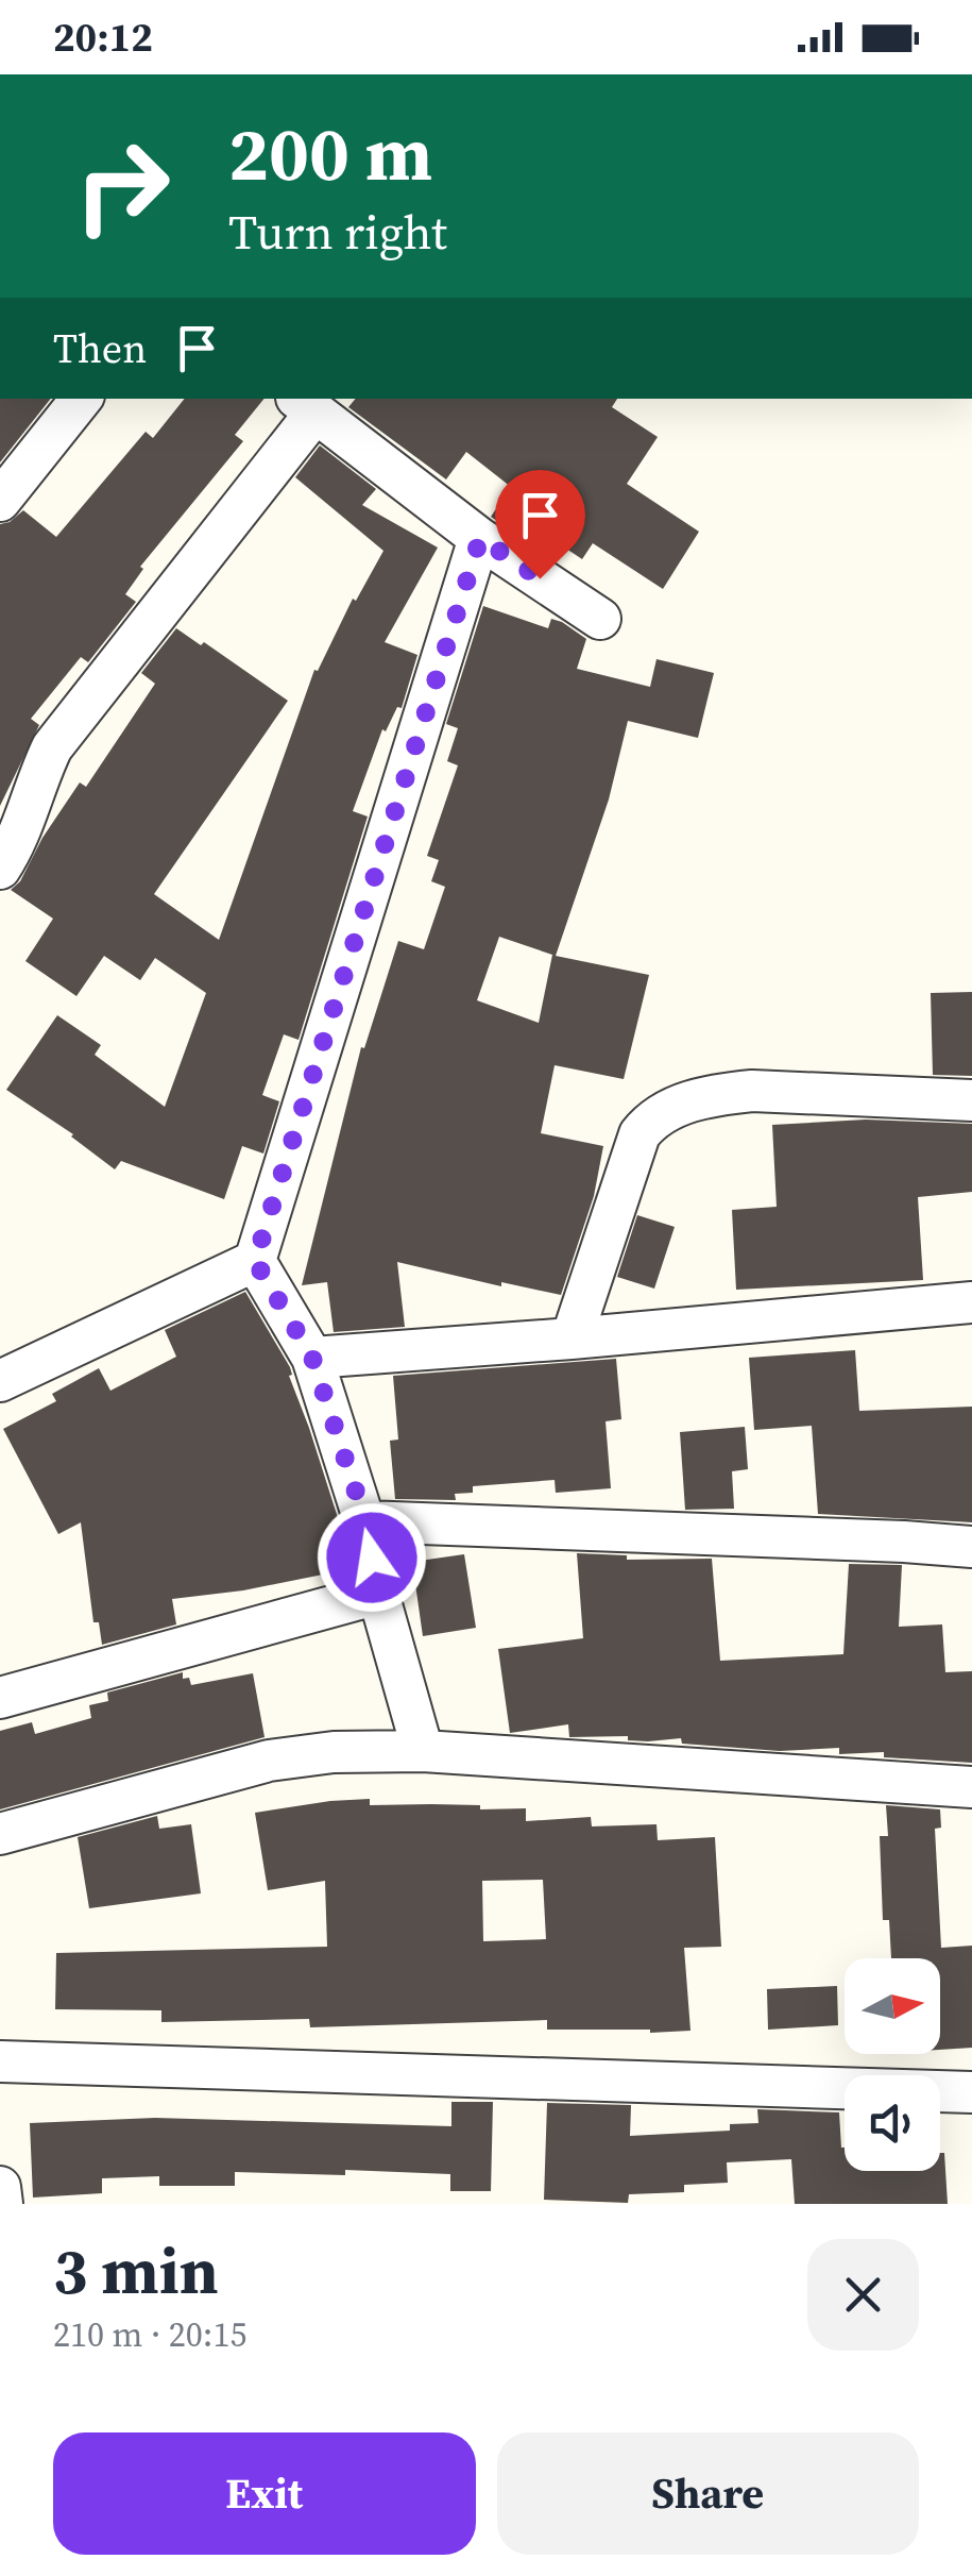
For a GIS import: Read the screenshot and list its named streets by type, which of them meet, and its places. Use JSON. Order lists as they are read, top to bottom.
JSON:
{
  "north": "right",
  "page": {
    "status": "20:12",
    "turn": ["200 m", "Turn right"],
    "then": "Then",
    "heading": ["3 min", "210 m · 20:15"],
    "buttons": ["Exit", "Share"]
  }
}
